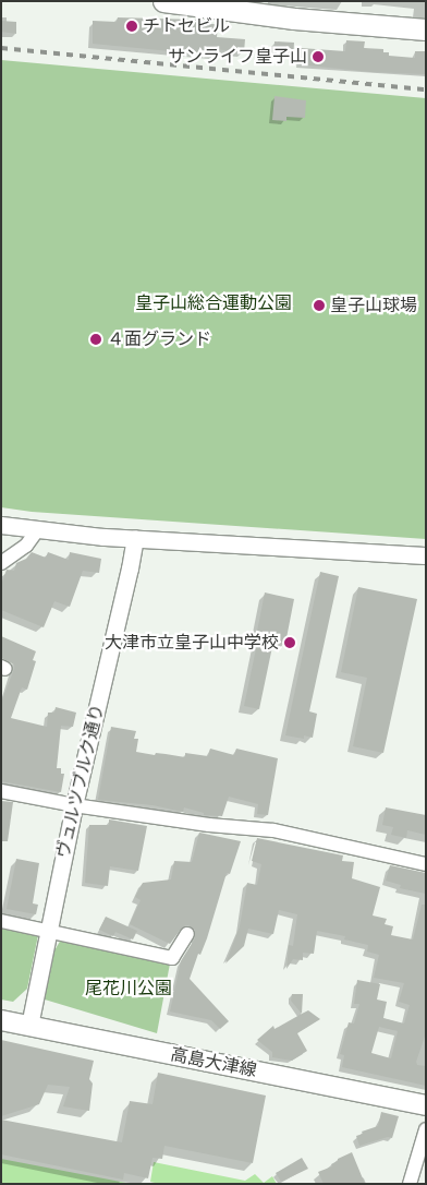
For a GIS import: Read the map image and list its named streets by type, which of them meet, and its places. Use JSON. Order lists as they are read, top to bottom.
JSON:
{
  "streets": {
    "main road": ["高島大津線"],
    "street": ["ヴュルツブルク通り"]
  },
  "crossings": [
    ["ヴュルツブルク通り", "高島大津線"]
  ],
  "parks": ["皇子山総合運動公園", "尾花川公園"],
  "places": [
    "チトセビル",
    "サンライフ皇子山",
    "皇子山球場",
    "４面グランド",
    "大津市立皇子山中学校"
  ]
}
